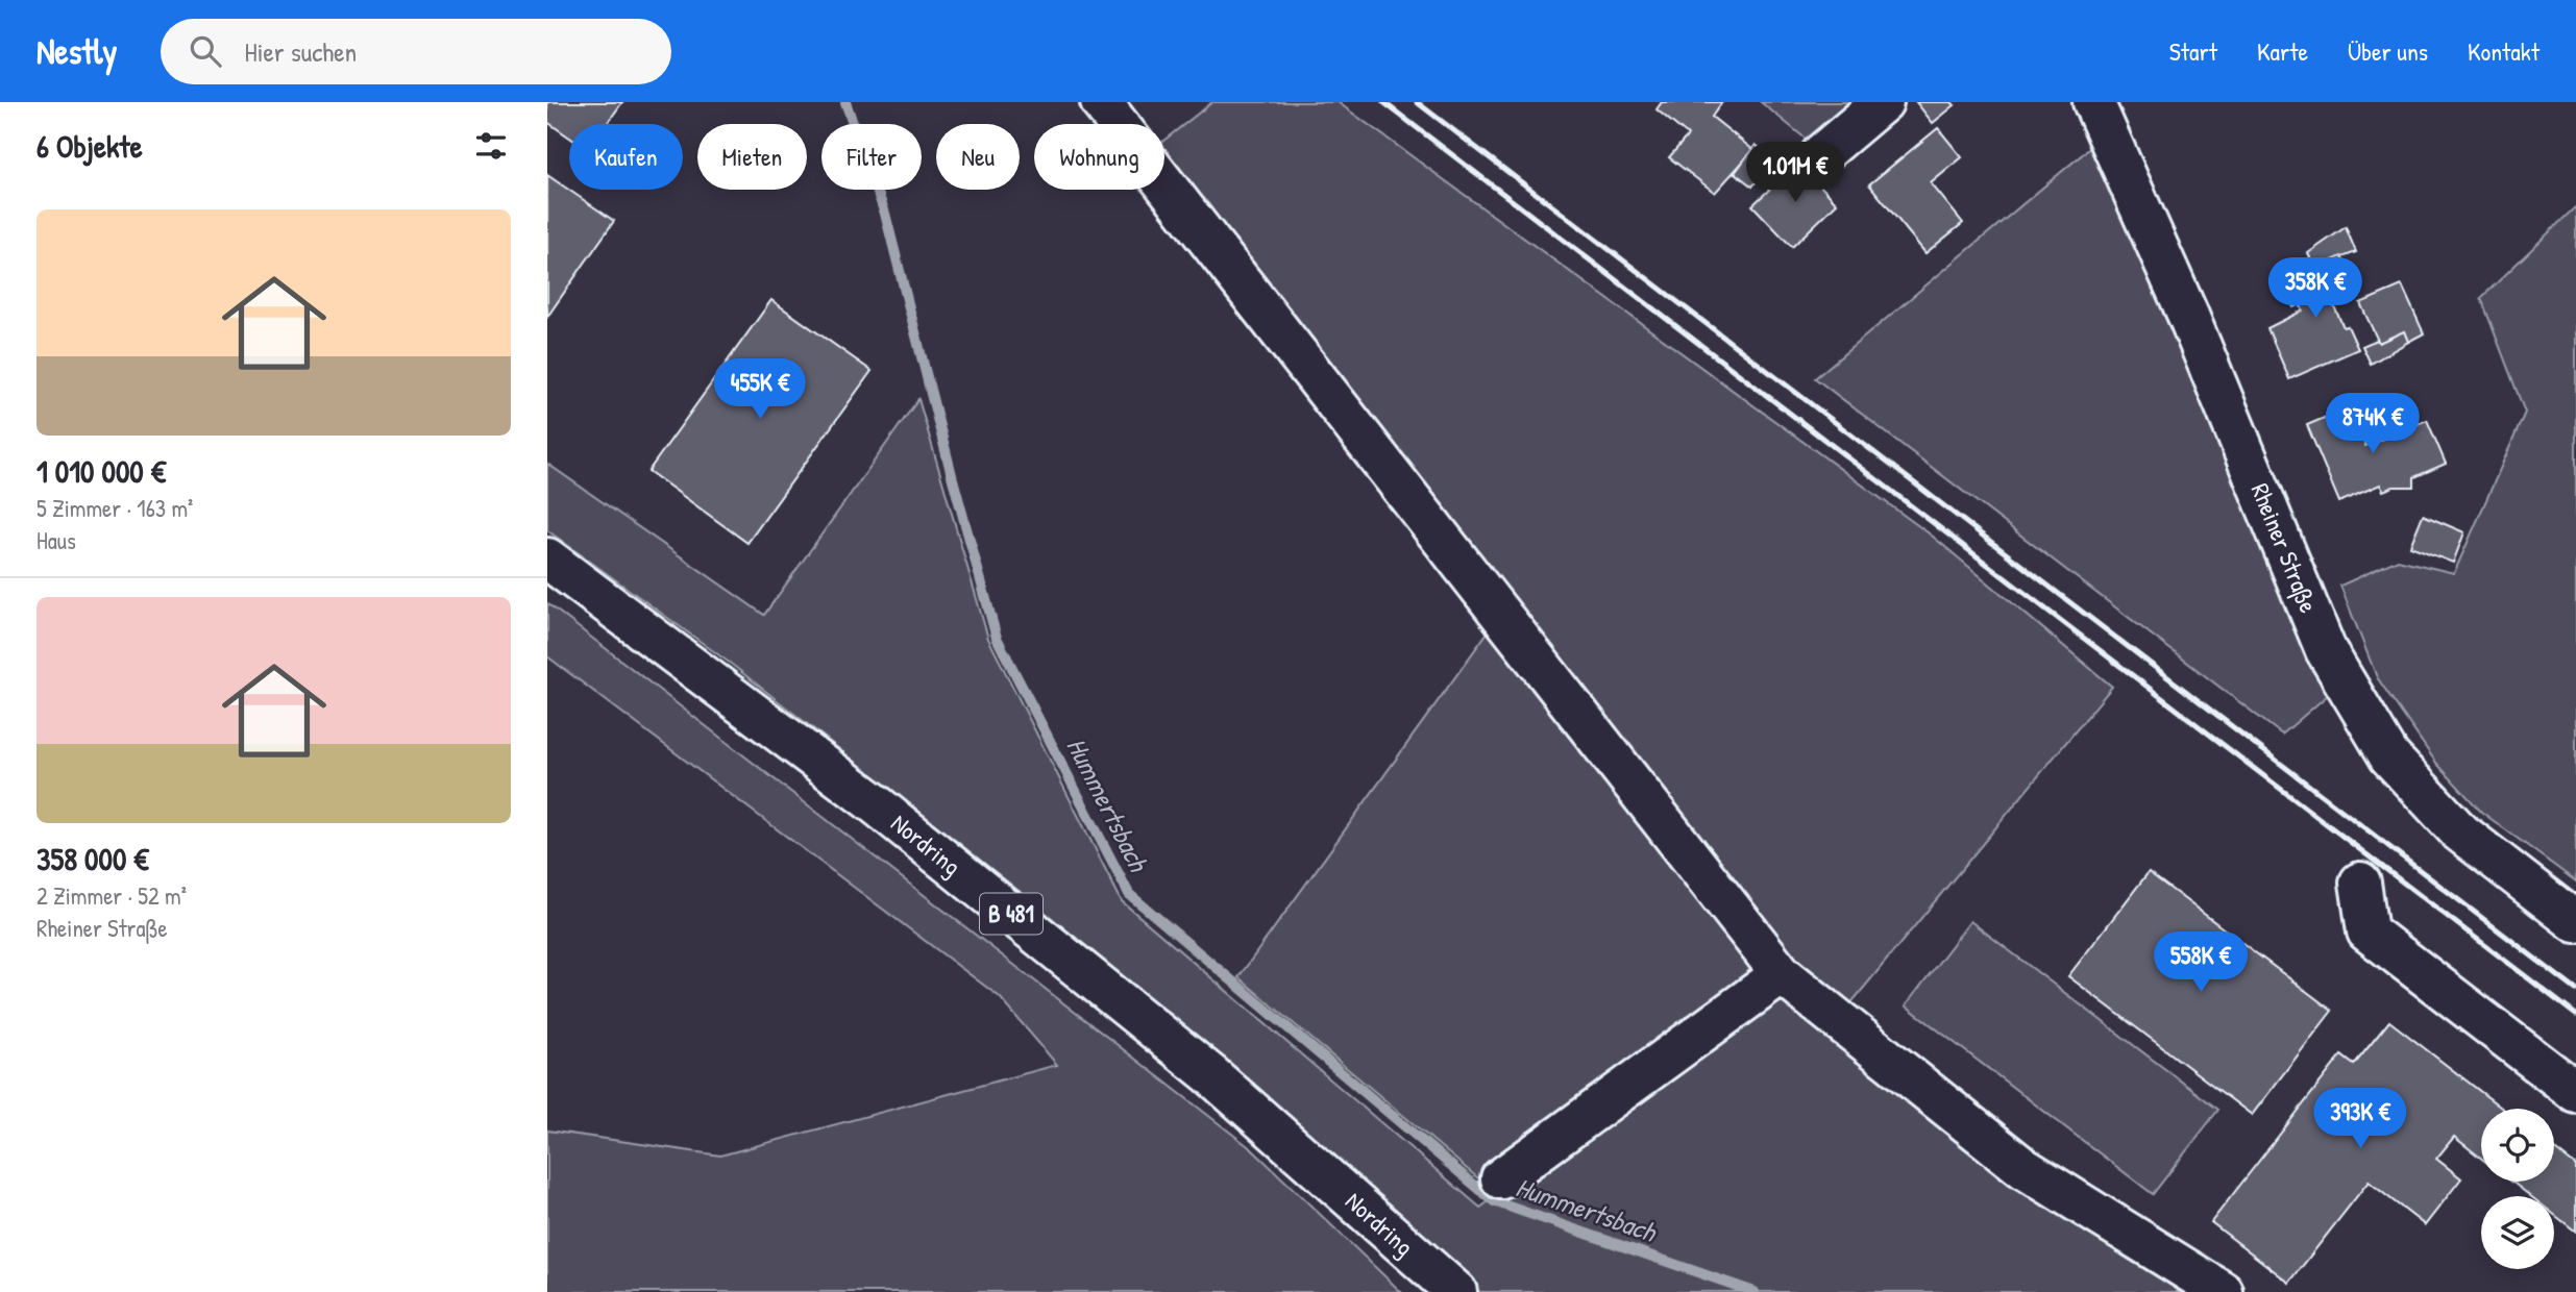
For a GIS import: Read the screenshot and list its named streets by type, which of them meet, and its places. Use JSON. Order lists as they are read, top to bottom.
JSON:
{
  "streets": {
    "street": ["Rheiner Straße", "Nordring", "B 481"]
  },
  "water": ["Hummertsbach"],
  "page": {
    "header": "Nestly",
    "search": "Hier suchen",
    "nav": [
      "Start",
      "Karte",
      "Über uns",
      "Kontakt"
    ],
    "heading": "6 Objekte",
    "chip": [
      "Kaufen",
      "Mieten",
      "Filter",
      "Neu",
      "Wohnung"
    ],
    "price": [
      "1.01M €",
      "358K €",
      "455K €",
      "874K €",
      "558K €",
      "393K €"
    ],
    "list": [
      {
        "name": "1 010 000 €",
        "note": "5 Zimmer · 163 m² · Haus"
      },
      {
        "name": "358 000 €",
        "note": "2 Zimmer · 52 m² · Rheiner Straße"
      }
    ]
  }
}
